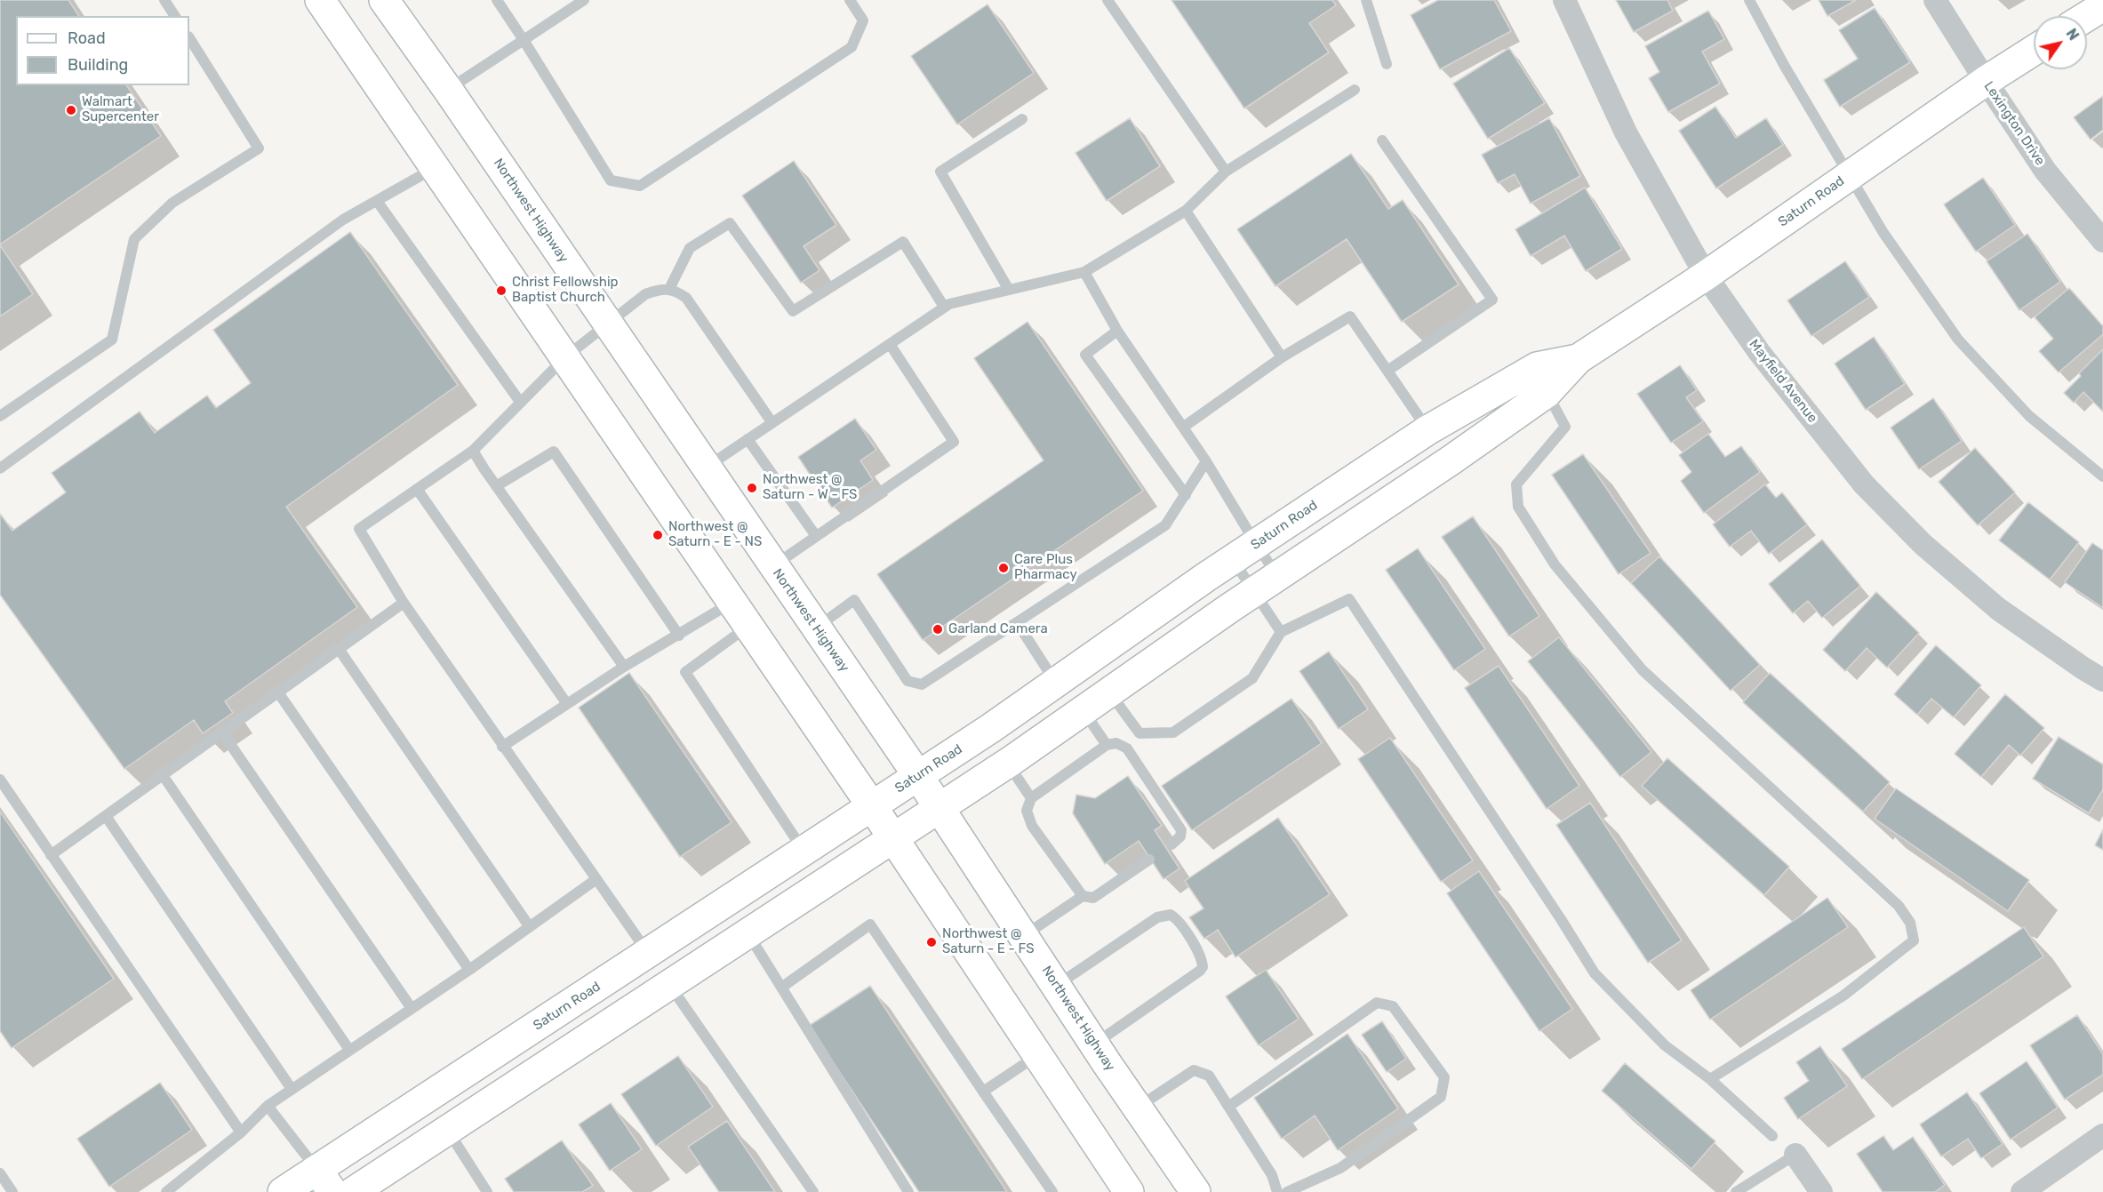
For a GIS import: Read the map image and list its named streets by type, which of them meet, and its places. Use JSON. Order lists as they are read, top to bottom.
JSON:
{
  "streets": {
    "street": [
      "Lexington Drive",
      "Saturn Road",
      "Northwest Highway",
      "Mayfield Avenue"
    ]
  },
  "crossings": [
    ["Lexington Drive", "Saturn Road"],
    ["Saturn Road", "Northwest Highway"],
    ["Saturn Road", "Mayfield Avenue"]
  ],
  "places": [
    "Walmart Supercenter",
    "Christ Fellowship Baptist Church",
    "Northwest @ Saturn - W - FS",
    "Northwest @ Saturn - E - NS",
    "Care Plus Pharmacy",
    "Garland Camera",
    "Northwest @ Saturn - E - FS"
  ],
  "legend": ["Road", "Building"],
  "north": "top right"
}
